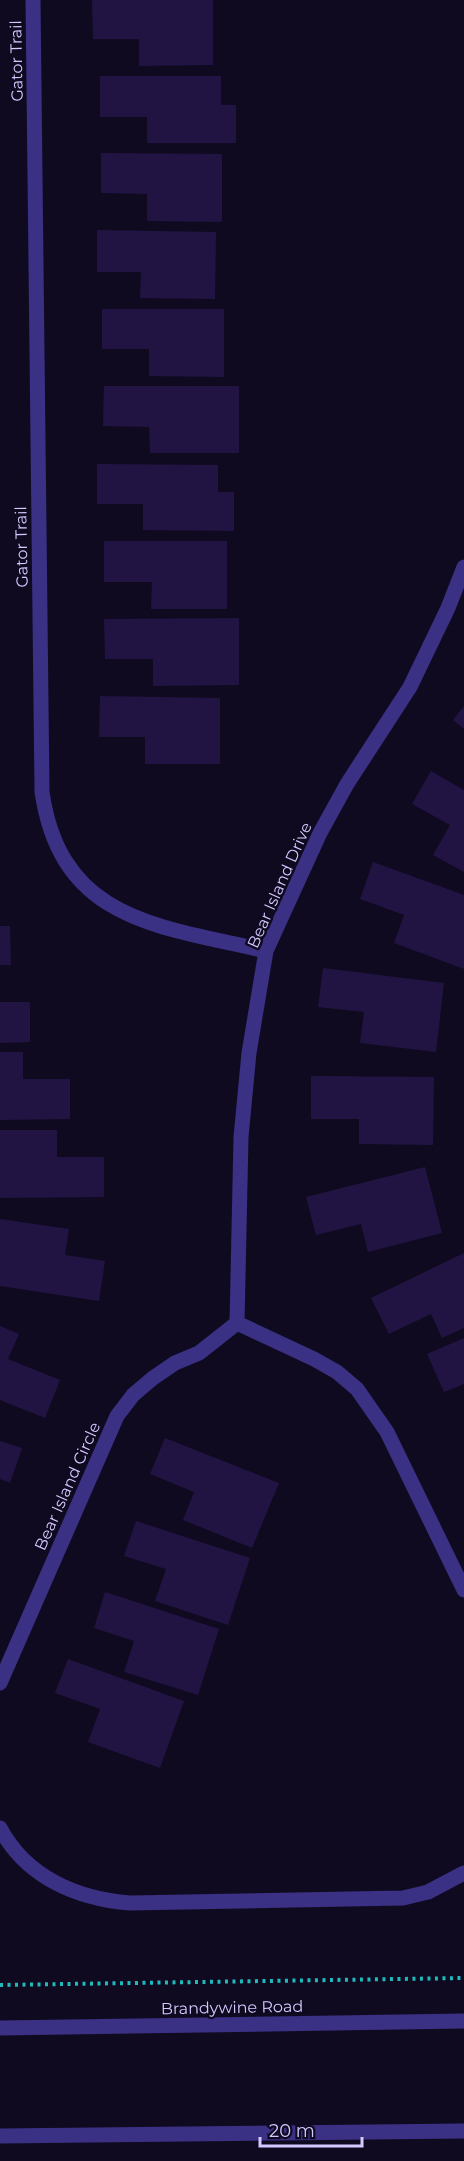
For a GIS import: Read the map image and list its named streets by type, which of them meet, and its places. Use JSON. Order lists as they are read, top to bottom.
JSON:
{
  "streets": {
    "street": [
      "Gator Trail",
      "Bear Island Drive",
      "Bear Island Circle",
      "Brandywine Road"
    ]
  },
  "crossings": [
    ["Gator Trail", "Bear Island Drive"],
    ["Bear Island Drive", "Bear Island Circle"]
  ],
  "scale_bar": "20 m"
}
